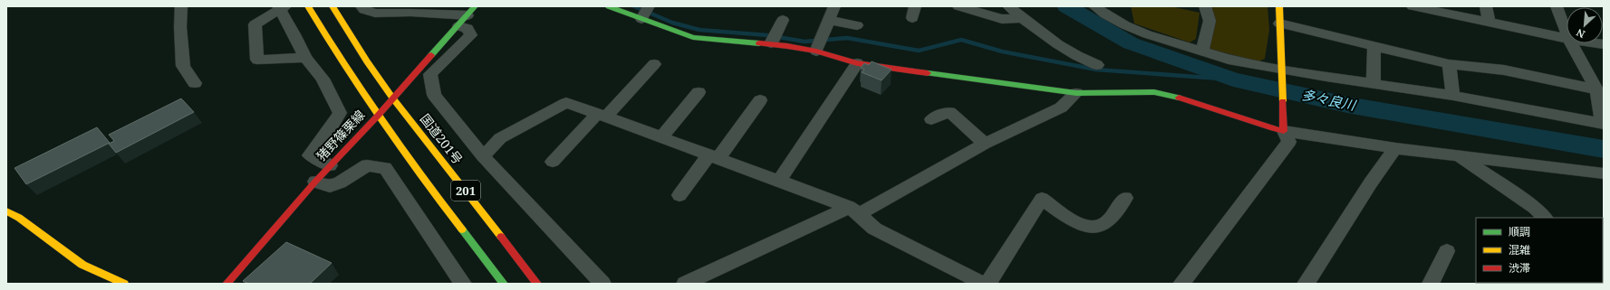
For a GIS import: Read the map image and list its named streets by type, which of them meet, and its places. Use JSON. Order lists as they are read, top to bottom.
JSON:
{
  "streets": {
    "main road": ["猪野篠栗線", "国道201号", "201"]
  },
  "crossings": [
    ["猪野篠栗線", "国道201号"],
    ["猪野篠栗線", "201"]
  ],
  "water": ["多々良川"],
  "legend": ["順調", "混雑", "渋滞"],
  "north": "bottom left"
}
